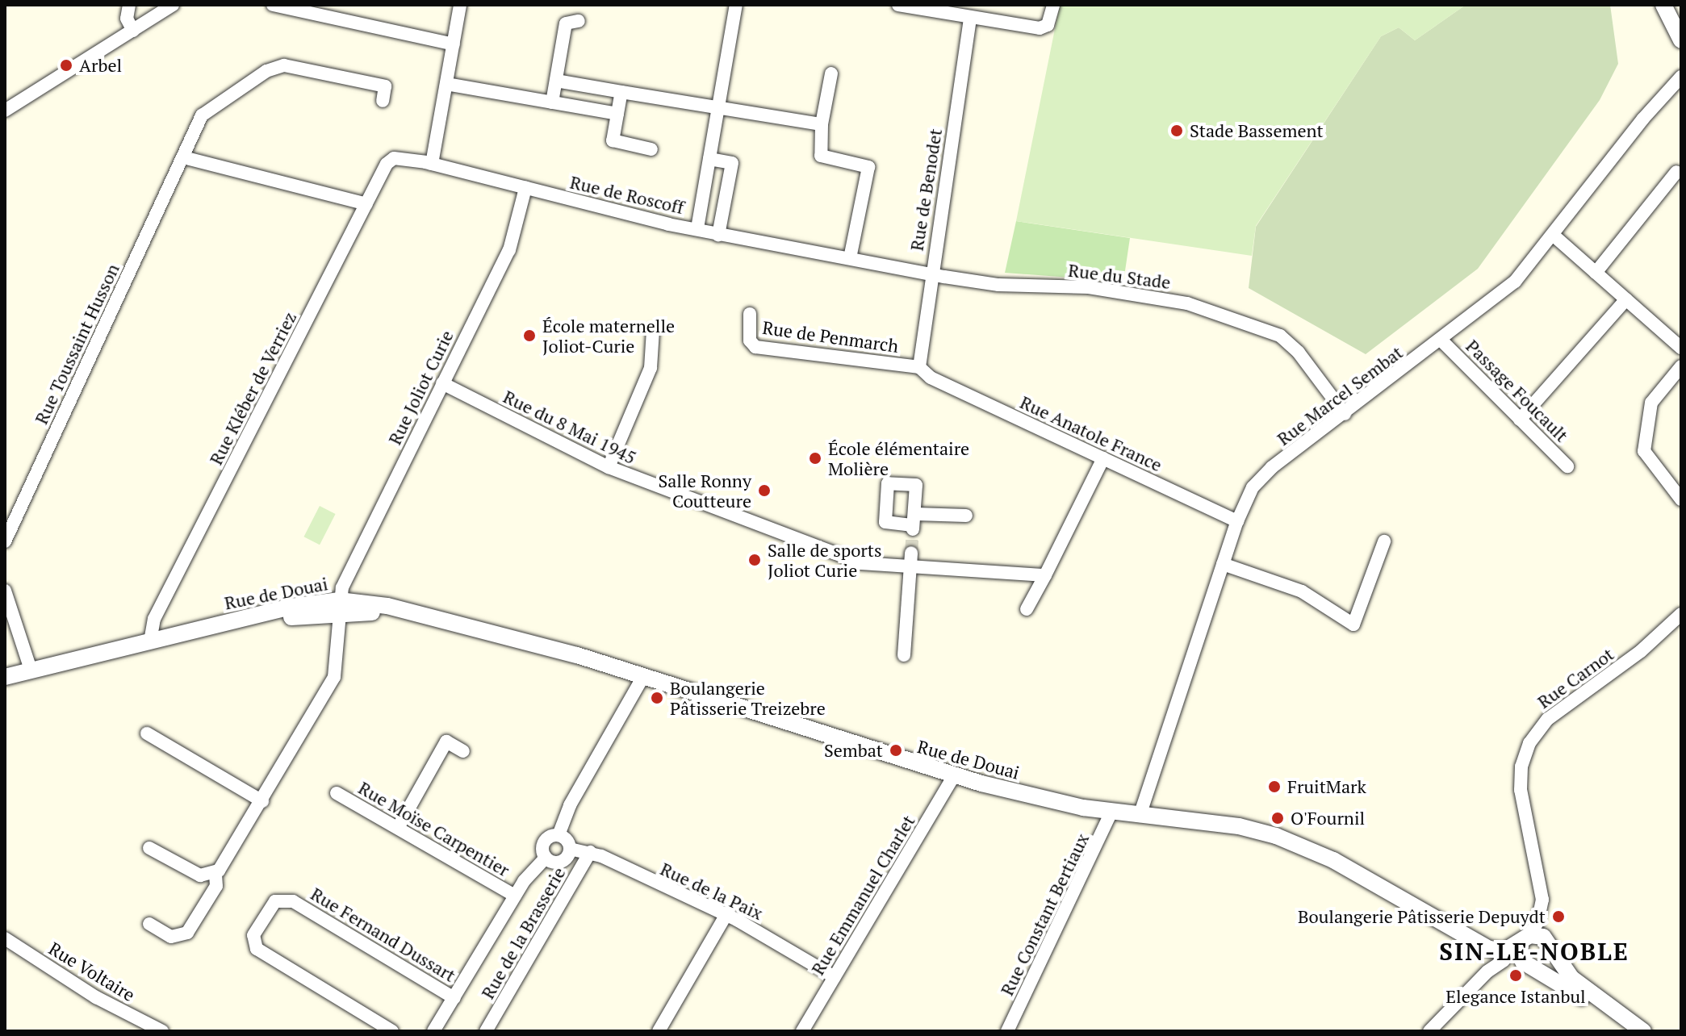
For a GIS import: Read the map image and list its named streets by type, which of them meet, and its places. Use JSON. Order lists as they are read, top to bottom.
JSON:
{
  "streets": {
    "street": [
      "Rue de Benodet",
      "Rue de Roscoff",
      "Rue du Stade",
      "Rue de Penmarch",
      "Rue Toussaint Husson",
      "Rue Joliot Curie",
      "Rue Kléber de Verriez",
      "Passage Foucault",
      "Rue Marcel Sembat",
      "Rue du 8 Mai 1945",
      "Rue Anatole France",
      "Rue de Douai",
      "Rue Carnot",
      "Rue Moïse Carpentier",
      "Rue de la Paix",
      "Rue Emmanuel Charlet",
      "Rue Constant Bertiaux",
      "Rue de la Brasserie",
      "Rue Fernand Dussart",
      "Rue Voltaire"
    ]
  },
  "crossings": [
    ["Rue de Benodet", "Rue du Stade"],
    ["Rue de Benodet", "Rue de Penmarch"],
    ["Rue de Roscoff", "Rue du Stade"],
    ["Rue de Roscoff", "Rue Joliot Curie"],
    ["Rue de Roscoff", "Rue Kléber de Verriez"],
    ["Rue du Stade", "Rue Marcel Sembat"],
    ["Rue de Penmarch", "Rue Anatole France"],
    ["Rue Joliot Curie", "Rue du 8 Mai 1945"],
    ["Rue Joliot Curie", "Rue de Douai"],
    ["Rue Kléber de Verriez", "Rue de Douai"],
    ["Passage Foucault", "Rue Marcel Sembat"],
    ["Rue Marcel Sembat", "Rue Anatole France"],
    ["Rue Marcel Sembat", "Rue de Douai"],
    ["Rue de Douai", "Rue Carnot"],
    ["Rue de Douai", "Rue Emmanuel Charlet"],
    ["Rue de Douai", "Rue Constant Bertiaux"],
    ["Rue de la Paix", "Rue Emmanuel Charlet"],
    ["Rue de la Paix", "Rue de la Brasserie"]
  ],
  "districts": ["SIN-LE-NOBLE"],
  "places": [
    "Arbel",
    "Stade Bassement",
    "École maternelle Joliot-Curie",
    "École élémentaire Molière",
    "Salle Ronny Coutteure",
    "Salle de sports Joliot Curie",
    "Boulangerie Pâtisserie Treizebre",
    "Sembat",
    "FruitMark",
    "O'Fournil",
    "Boulangerie Pâtisserie Depuydt",
    "Elegance Istanbul"
  ]
}
